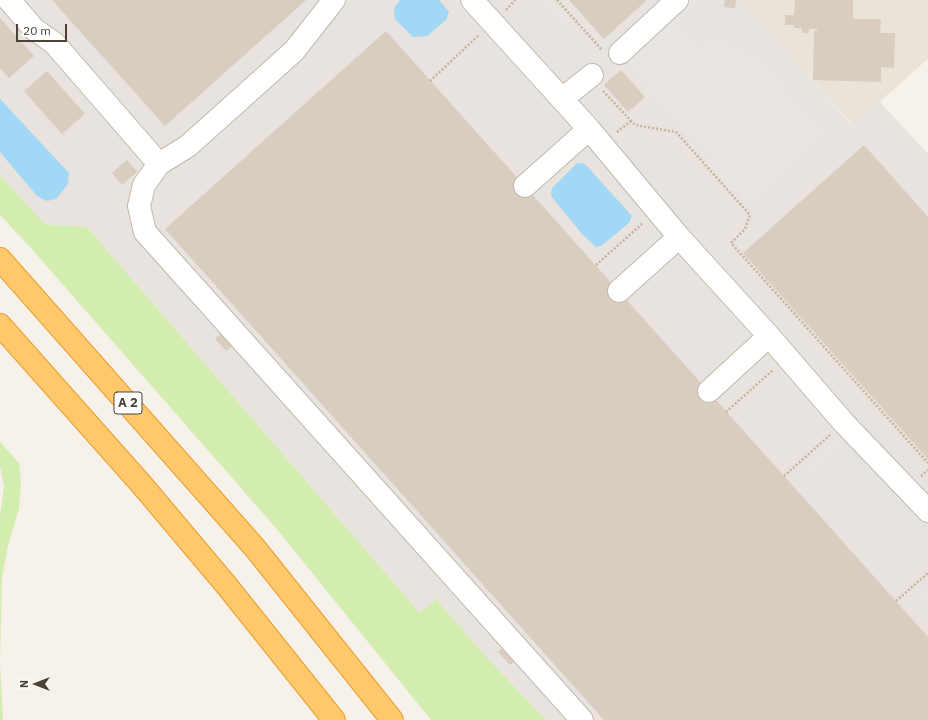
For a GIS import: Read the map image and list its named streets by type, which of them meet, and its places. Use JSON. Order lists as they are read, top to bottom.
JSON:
{
  "streets": {
    "highway": ["A 2"]
  },
  "scale_bar": "20 m",
  "north": "left"
}
